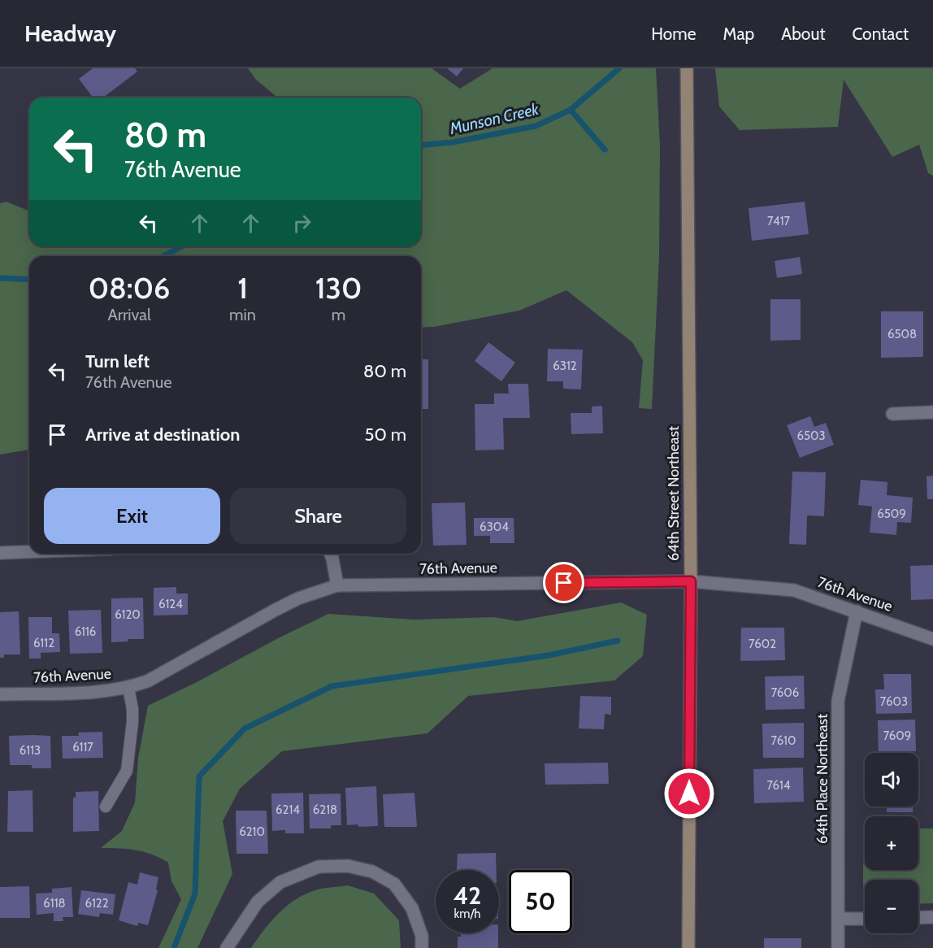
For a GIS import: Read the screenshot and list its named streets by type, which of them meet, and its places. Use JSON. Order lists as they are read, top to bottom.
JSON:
{
  "streets": {
    "main road": ["64th Street Northeast"],
    "street": ["76th Avenue", "64th Place Northeast"]
  },
  "crossings": [
    ["64th Street Northeast", "76th Avenue"],
    ["76th Avenue", "64th Place Northeast"]
  ],
  "water": ["Munson Creek"],
  "house_numbers": [
    "7417",
    "6508",
    "6312",
    "6503",
    "6509",
    "6304",
    "6124",
    "6120",
    "6116",
    "6112",
    "7602",
    "7606",
    "7603",
    "7609",
    "7610",
    "6117",
    "6113",
    "7614",
    "6214",
    "6218",
    "6210",
    "6118",
    "6122"
  ],
  "page": {
    "header": "Headway",
    "nav": [
      "Home",
      "Map",
      "About",
      "Contact"
    ],
    "turn": ["80 m", "76th Avenue"],
    "eta": [
      "08:06",
      "Arrival",
      "1",
      "min",
      "130",
      "m"
    ],
    "list": [
      {
        "name": "Turn left",
        "note": "76th Avenue",
        "value": "80 m"
      },
      {
        "name": "Arrive at destination",
        "value": "50 m"
      }
    ],
    "buttons": ["Exit", "Share"],
    "map_buttons": ["+", "−"],
    "speed": "42 km/h",
    "limit": "50"
  }
}
